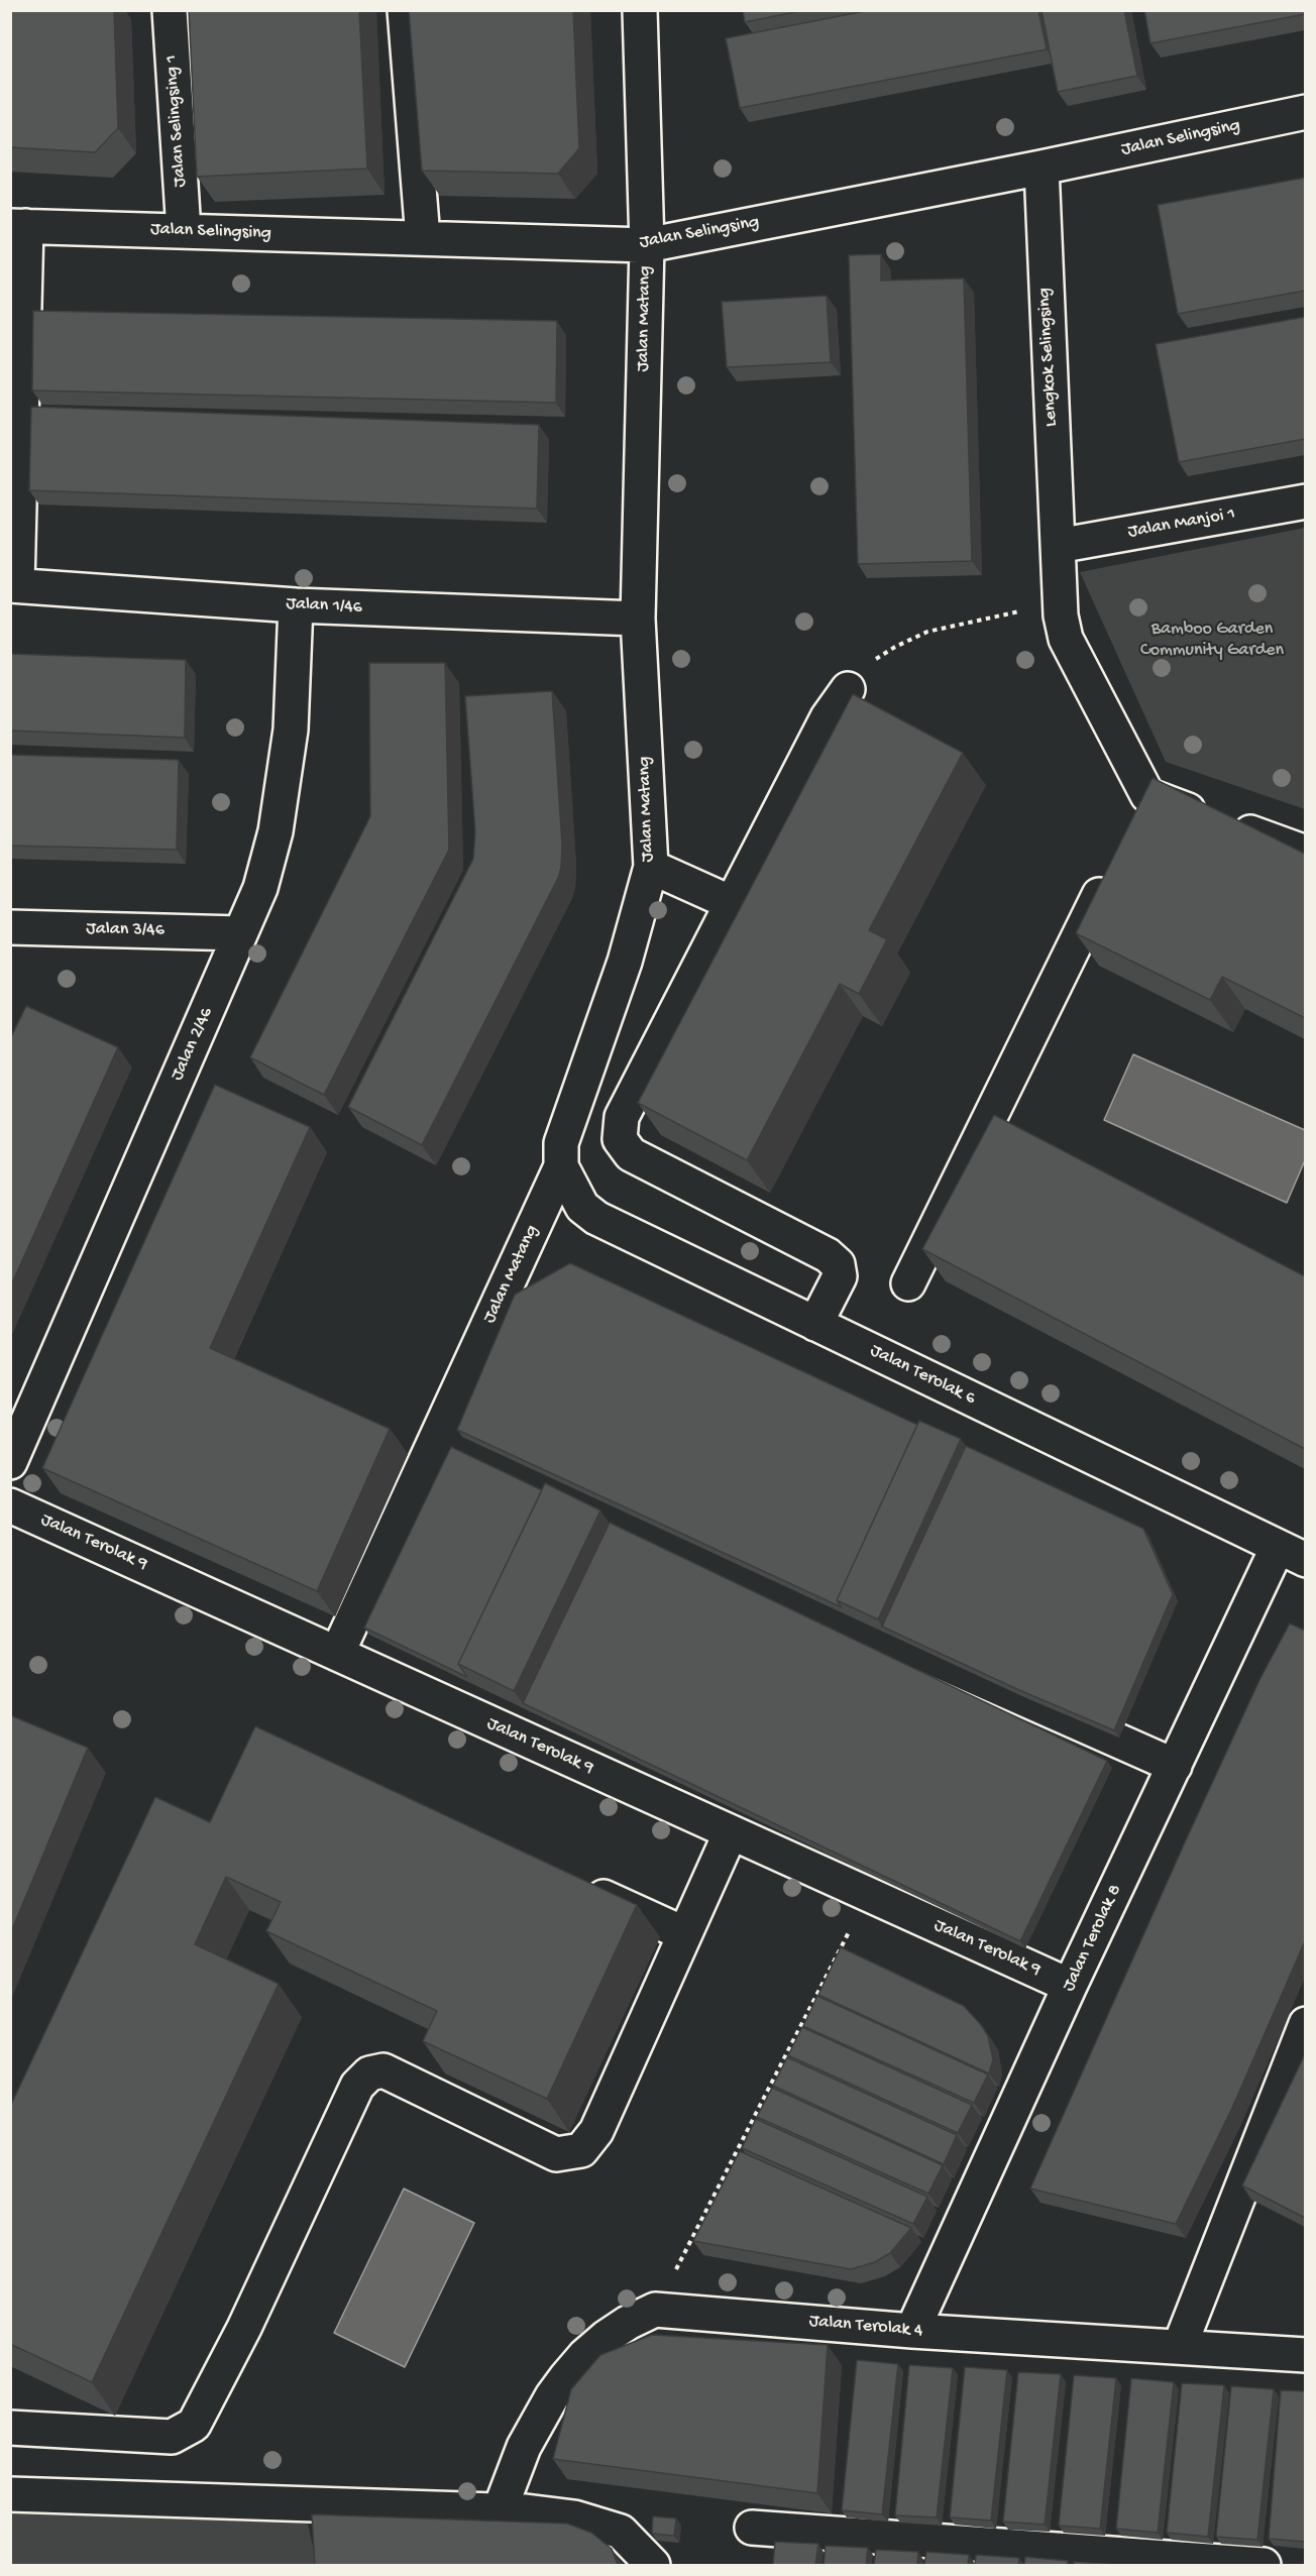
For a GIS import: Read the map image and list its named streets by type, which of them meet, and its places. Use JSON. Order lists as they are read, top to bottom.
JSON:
{
  "streets": {
    "street": [
      "Jalan Selingsing 1",
      "Jalan Selingsing",
      "Jalan Matang",
      "Lengkok Selingsing",
      "Jalan Manjoi 1",
      "Jalan 1/46",
      "Jalan 3/46",
      "Jalan 2/46",
      "Jalan Terolak 6",
      "Jalan Terolak 9",
      "Jalan Terolak 8",
      "Jalan Terolak 4"
    ]
  },
  "crossings": [
    ["Jalan Selingsing 1", "Jalan Selingsing"],
    ["Jalan Selingsing", "Jalan Matang"],
    ["Jalan Selingsing", "Lengkok Selingsing"],
    ["Jalan Matang", "Jalan 1/46"],
    ["Jalan Matang", "Jalan Terolak 6"],
    ["Jalan Matang", "Jalan Terolak 9"],
    ["Lengkok Selingsing", "Jalan Manjoi 1"],
    ["Jalan 1/46", "Jalan 2/46"],
    ["Jalan 3/46", "Jalan 2/46"],
    ["Jalan Terolak 6", "Jalan Terolak 8"],
    ["Jalan Terolak 9", "Jalan Terolak 8"],
    ["Jalan Terolak 8", "Jalan Terolak 4"]
  ],
  "parks": ["Bamboo Garden Community Garden"]
}
